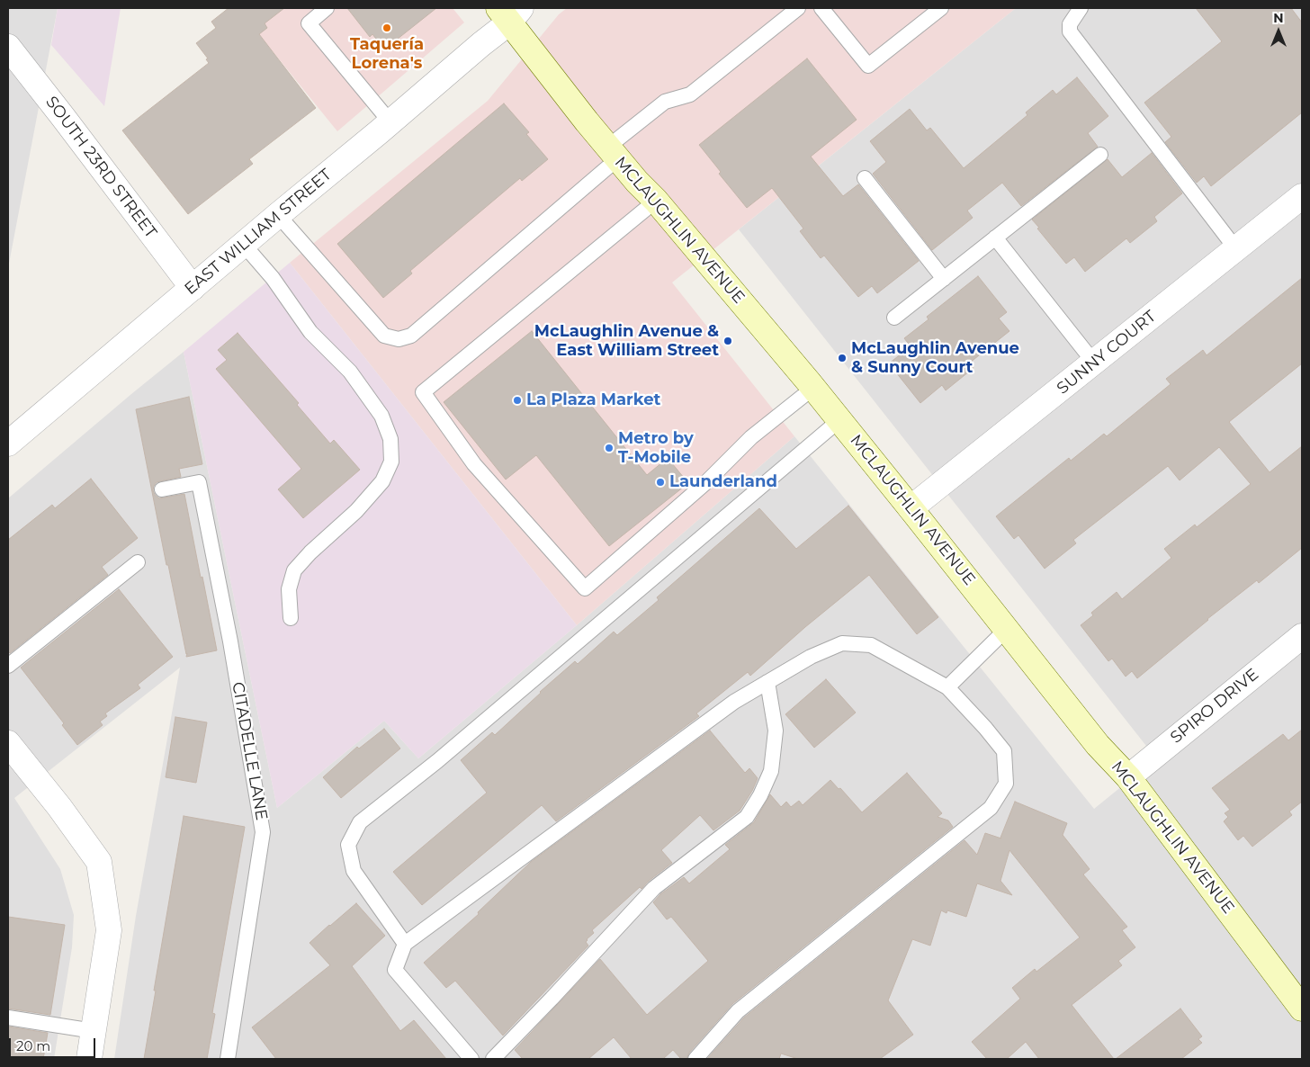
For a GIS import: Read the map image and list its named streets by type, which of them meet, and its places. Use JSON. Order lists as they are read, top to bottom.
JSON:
{
  "streets": {
    "main road": ["MCLAUGHLIN AVENUE"],
    "street": [
      "SOUTH 23RD STREET",
      "EAST WILLIAM STREET",
      "SUNNY COURT",
      "SPIRO DRIVE"
    ],
    "lane": ["CITADELLE LANE"]
  },
  "crossings": [
    ["SOUTH 23RD STREET", "EAST WILLIAM STREET"],
    ["MCLAUGHLIN AVENUE", "EAST WILLIAM STREET"],
    ["MCLAUGHLIN AVENUE", "SUNNY COURT"],
    ["MCLAUGHLIN AVENUE", "SPIRO DRIVE"]
  ],
  "places": [
    "Taquería Lorena's",
    "McLaughlin Avenue & East William Street",
    "McLaughlin Avenue & Sunny Court",
    "La Plaza Market",
    "Metro by T-Mobile",
    "Launderland"
  ],
  "scale_bar": "20 m",
  "north": "top"
}
